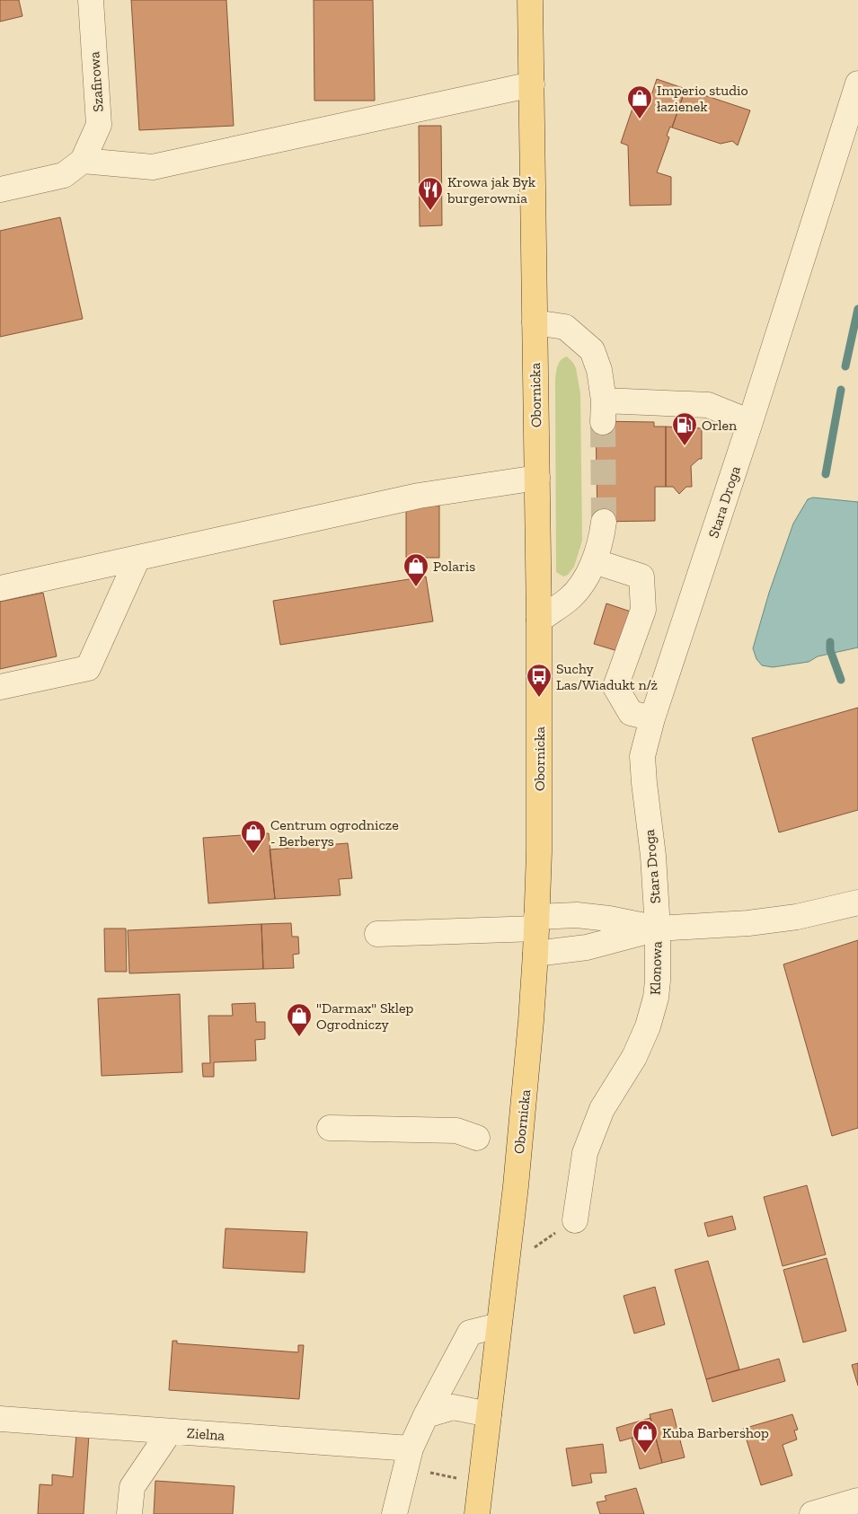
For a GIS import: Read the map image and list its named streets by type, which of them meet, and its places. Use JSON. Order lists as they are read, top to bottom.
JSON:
{
  "streets": {
    "main road": ["Obornicka"],
    "street": [
      "Szafirowa",
      "Stara Droga",
      "Klonowa",
      "Zielna"
    ]
  },
  "crossings": [
    ["Obornicka", "Stara Droga"],
    ["Stara Droga", "Klonowa"]
  ],
  "places": {
    "shop": [
      "Imperio studio łazienek",
      "Polaris",
      "Centrum ogrodnicze - Berberys",
      "\"Darmax\" Sklep Ogrodniczy",
      "Kuba Barbershop"
    ],
    "restaurant": ["Krowa jak Byk burgerownia"],
    "fuel station": ["Orlen"],
    "bus stop": ["Suchy Las/Wiadukt n/ż"]
  }
}
